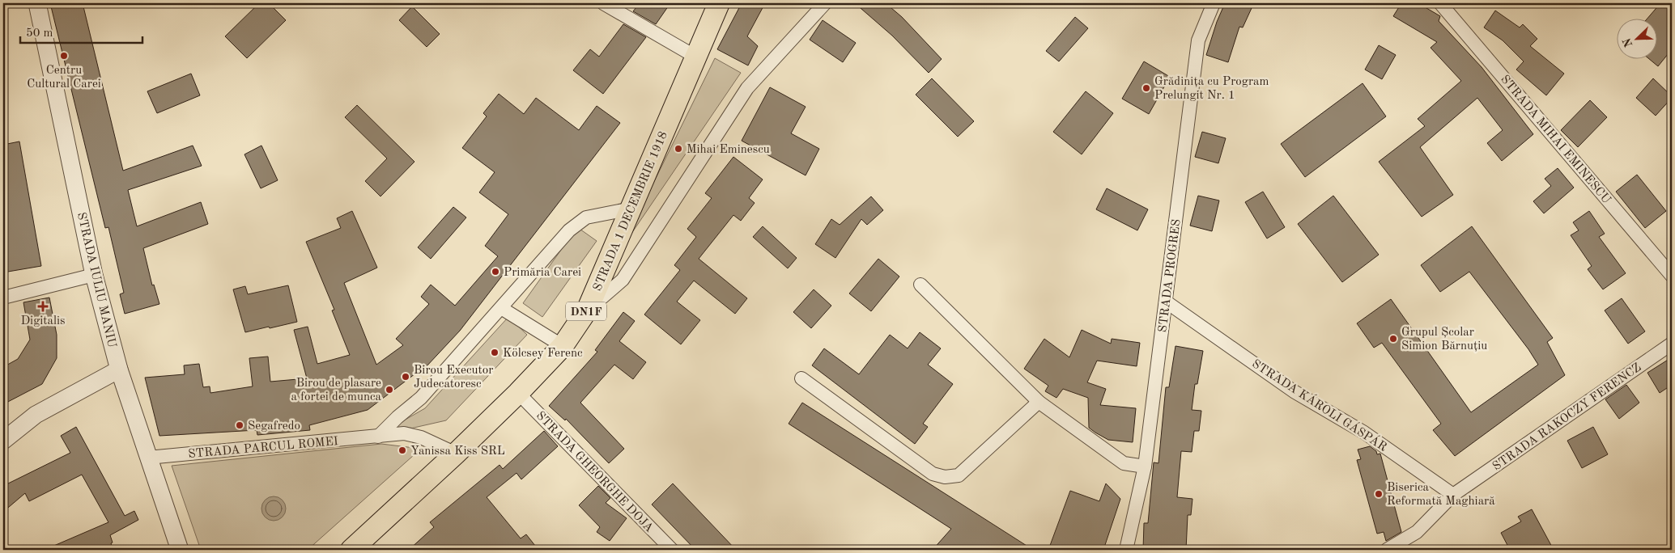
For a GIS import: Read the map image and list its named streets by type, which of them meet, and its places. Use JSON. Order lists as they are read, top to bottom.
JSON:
{
  "streets": {
    "main road": ["STRADA 1 DECEMBRIE 1918", "DN1F"],
    "street": [
      "STRADA MIHAI EMINESCU",
      "STRADA PROGRES",
      "STRADA IULIU MANIU",
      "STRADA KÁROLI GÁSPÁR",
      "STRADA RAKOCZY FERENCZ",
      "STRADA PARCUL ROMEI",
      "STRADA GHEORGHE DOJA"
    ]
  },
  "crossings": [
    ["STRADA 1 DECEMBRIE 1918", "STRADA PARCUL ROMEI"],
    ["STRADA 1 DECEMBRIE 1918", "STRADA GHEORGHE DOJA"],
    ["STRADA PROGRES", "STRADA KÁROLI GÁSPÁR"],
    ["STRADA IULIU MANIU", "STRADA PARCUL ROMEI"],
    ["STRADA KÁROLI GÁSPÁR", "STRADA RAKOCZY FERENCZ"]
  ],
  "places": {
    "other": [
      "Centru Cultural Carei",
      "Grădinița cu Program Prelungit Nr. 1",
      "Mihai Eminescu",
      "Primăria Carei",
      "Grupul Școlar Simion Bărnuțiu",
      "Kölcsey Ferenc",
      "Birou Executor Judecatoresc",
      "Birou de plasare a fortei de munca",
      "Segafredo",
      "Yanissa Kiss SRL",
      "Biserica Reformată Maghiară"
    ],
    "health": ["Digitalis"]
  },
  "scale_bar": "50 m",
  "north": "bottom left"
}
